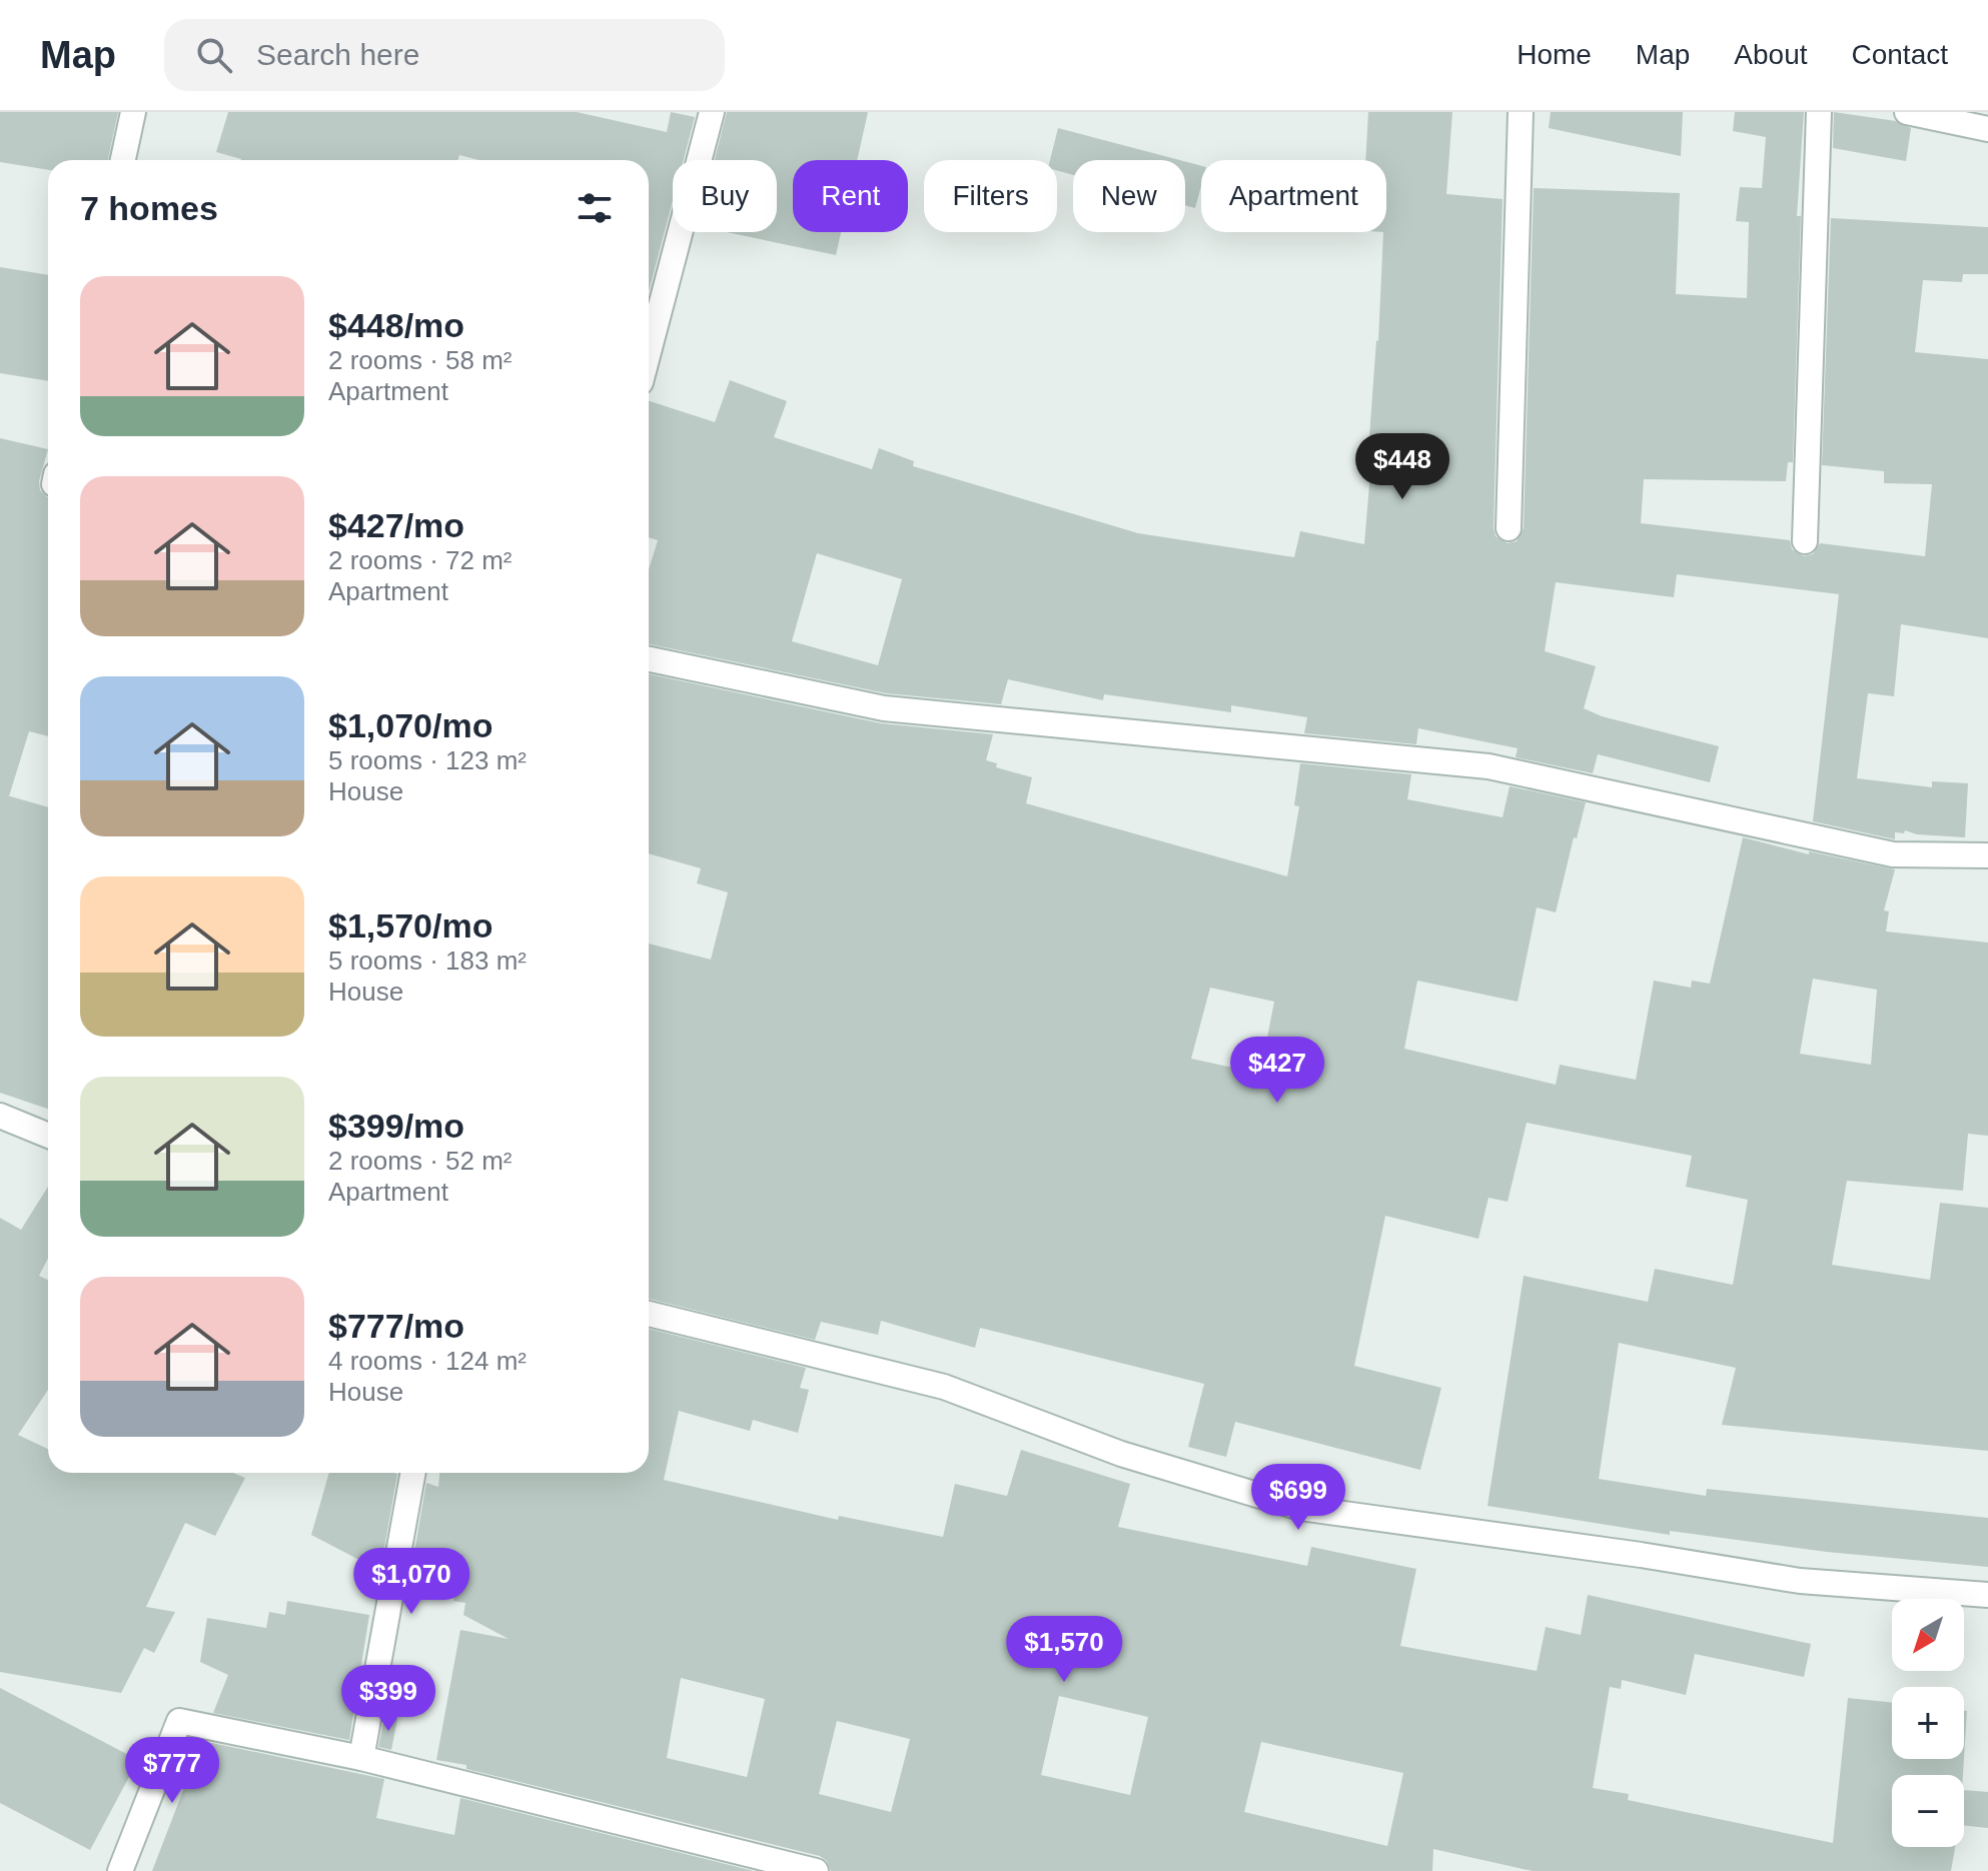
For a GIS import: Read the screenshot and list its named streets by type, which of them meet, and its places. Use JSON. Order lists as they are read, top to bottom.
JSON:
{
  "north": "bottom left",
  "page": {
    "header": "Map",
    "search": "Search here",
    "nav": [
      "Home",
      "Map",
      "About",
      "Contact"
    ],
    "chip": [
      "Buy",
      "Rent",
      "Filters",
      "New",
      "Apartment"
    ],
    "heading": "7 homes",
    "list": [
      {
        "name": "$448/mo",
        "note": "2 rooms · 58 m² · Apartment"
      },
      {
        "name": "$427/mo",
        "note": "2 rooms · 72 m² · Apartment"
      },
      {
        "name": "$1,070/mo",
        "note": "5 rooms · 123 m² · House"
      },
      {
        "name": "$1,570/mo",
        "note": "5 rooms · 183 m² · House"
      },
      {
        "name": "$399/mo",
        "note": "2 rooms · 52 m² · Apartment"
      },
      {
        "name": "$777/mo",
        "note": "4 rooms · 124 m² · House"
      }
    ],
    "price": [
      "$448",
      "$427",
      "$699",
      "$1,070",
      "$1,570",
      "$399",
      "$777"
    ],
    "map_buttons": ["+", "−"]
  }
}
